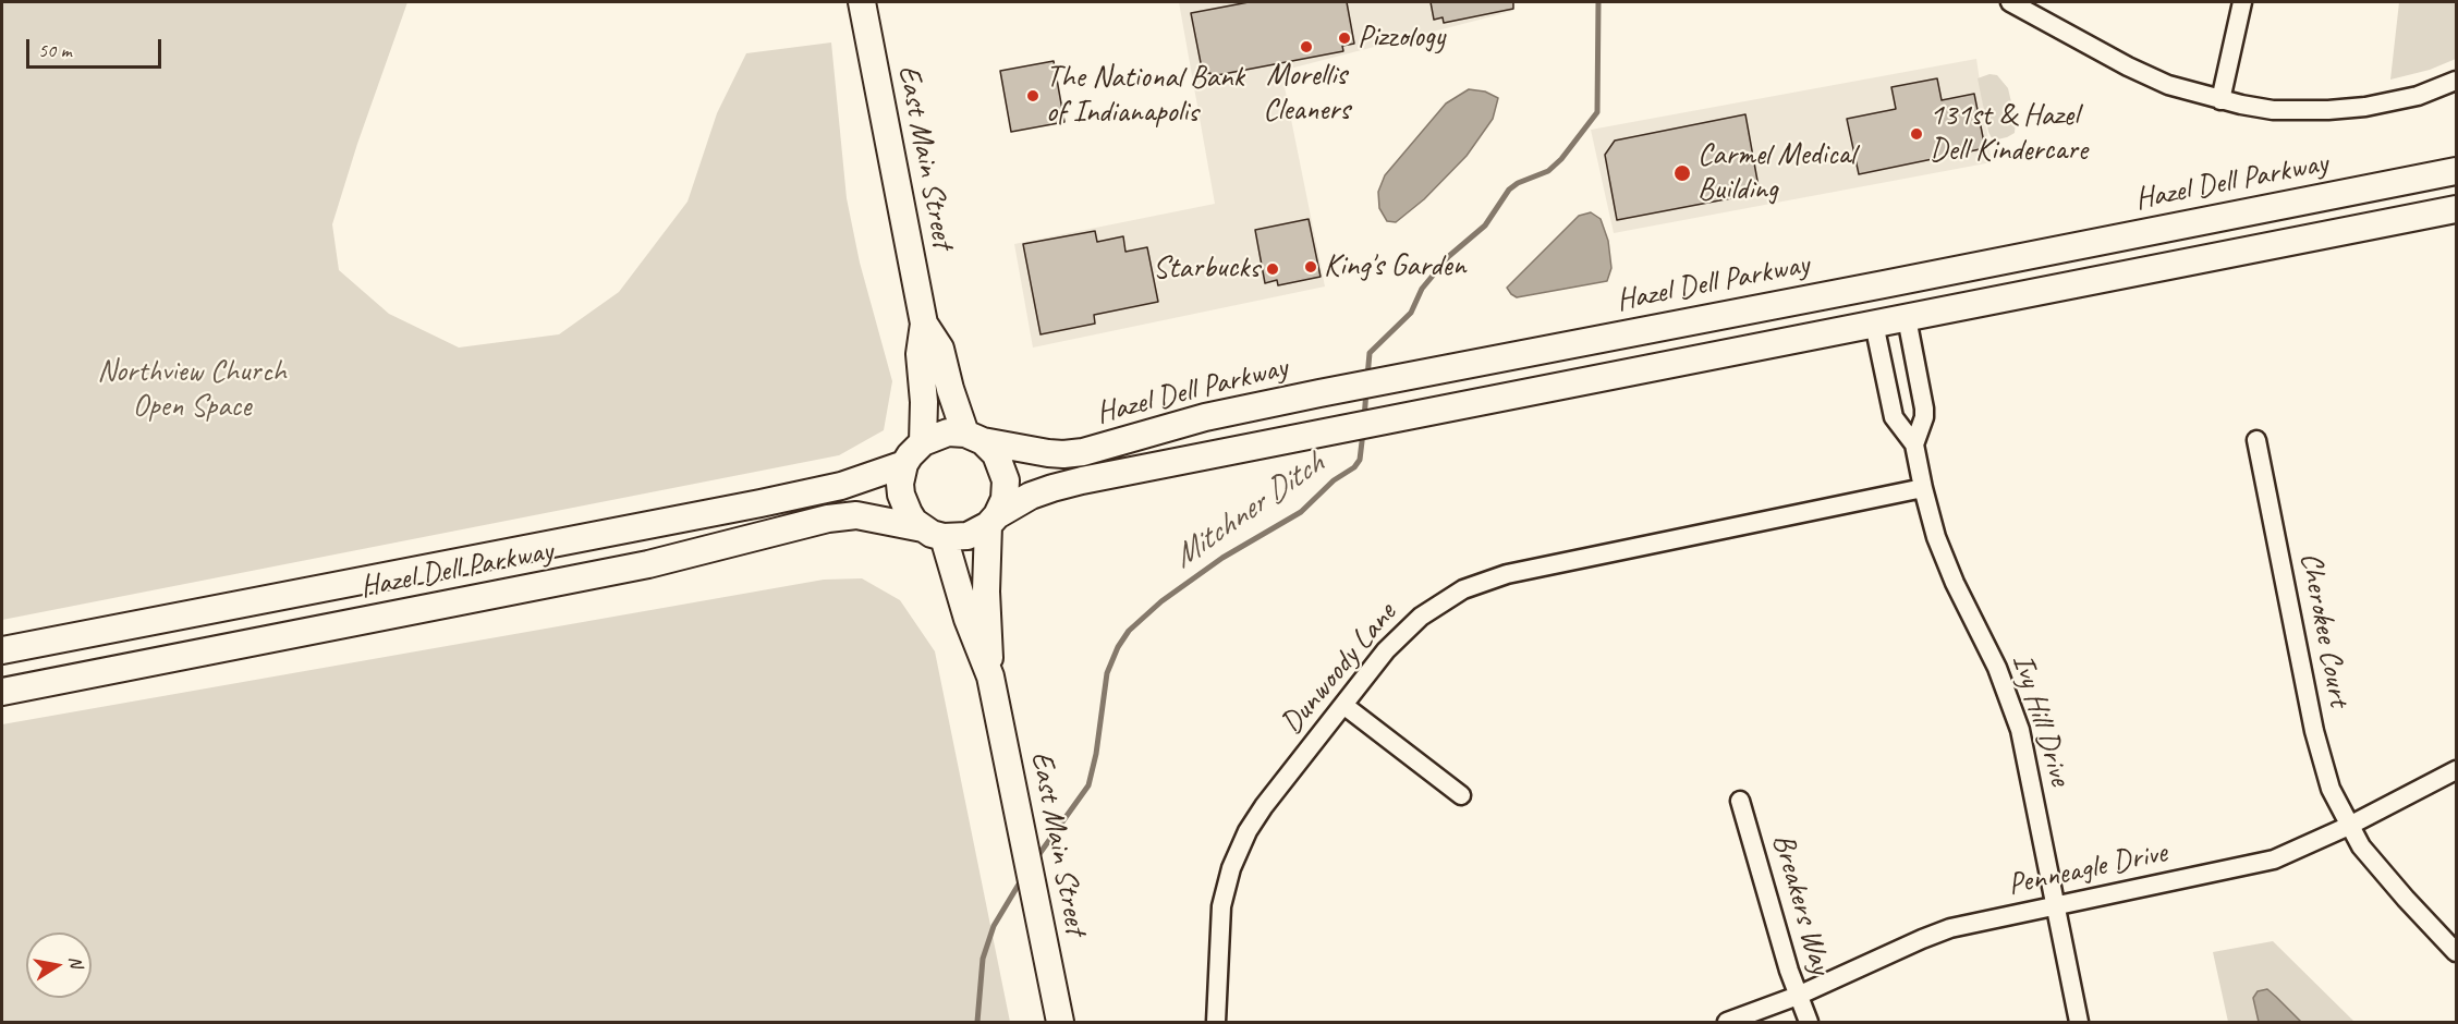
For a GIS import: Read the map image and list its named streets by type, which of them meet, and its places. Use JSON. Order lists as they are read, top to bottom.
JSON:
{
  "streets": {
    "main road": ["East Main Street", "Hazel Dell Parkway"],
    "street": [
      "Cherokee Court",
      "Dunwoody Lane",
      "Ivy Hill Drive",
      "Penneagle Drive",
      "Breakers Way"
    ]
  },
  "crossings": [
    ["East Main Street", "Hazel Dell Parkway"],
    ["Hazel Dell Parkway", "Ivy Hill Drive"],
    ["Cherokee Court", "Penneagle Drive"],
    ["Dunwoody Lane", "Ivy Hill Drive"],
    ["Ivy Hill Drive", "Penneagle Drive"],
    ["Penneagle Drive", "Breakers Way"]
  ],
  "water": ["Mitchner Ditch"],
  "parks": ["Northview Church Open Space"],
  "places": [
    "Pizzology",
    "Morellis Cleaners",
    "The National Bank of Indianapolis",
    "131st & Hazel Dell Kindercare",
    "Carmel Medical Building",
    "King's Garden",
    "Starbucks"
  ],
  "scale_bar": "50 m",
  "north": "right"
}
